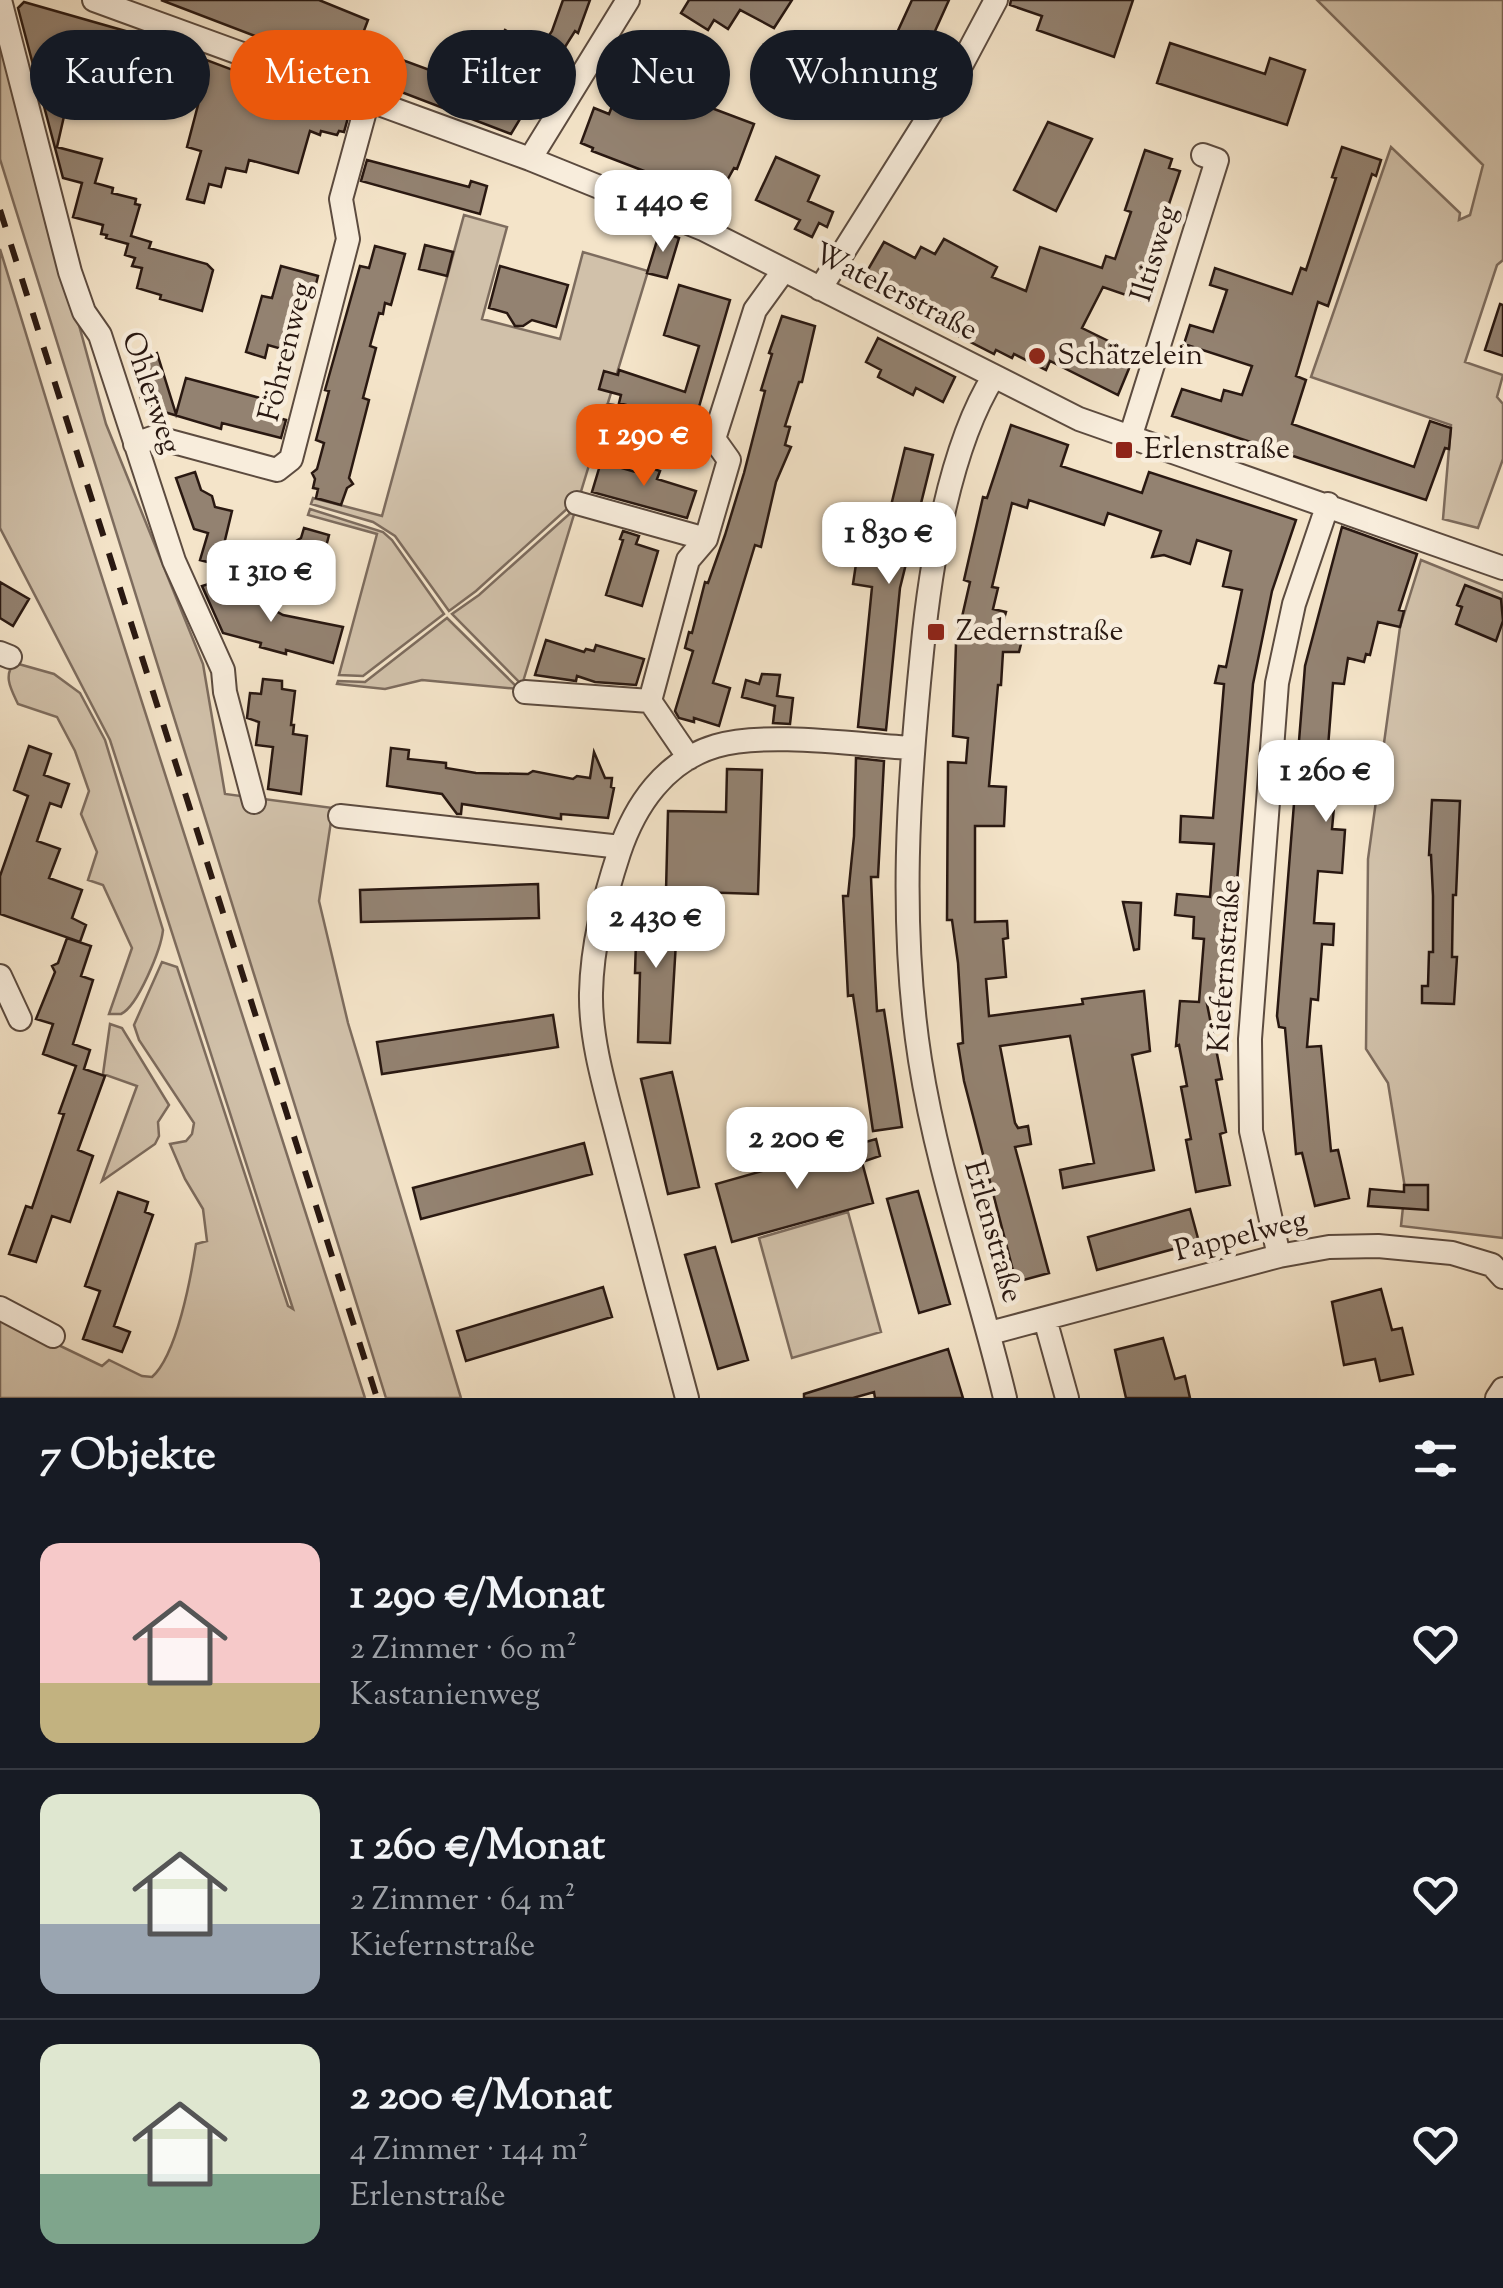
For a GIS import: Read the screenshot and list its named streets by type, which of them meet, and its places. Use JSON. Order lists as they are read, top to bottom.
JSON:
{
  "streets": {
    "street": [
      "Iltisweg",
      "Watelerstraße",
      "Föhrenweg",
      "Ohlerweg",
      "Kiefernstraße",
      "Erlenstraße",
      "Pappelweg"
    ]
  },
  "crossings": [
    ["Iltisweg", "Watelerstraße"],
    ["Watelerstraße", "Kiefernstraße"],
    ["Watelerstraße", "Erlenstraße"],
    ["Föhrenweg", "Ohlerweg"],
    ["Kiefernstraße", "Pappelweg"],
    ["Erlenstraße", "Pappelweg"]
  ],
  "places": {
    "other": ["Schätzelein"],
    "transit": ["Erlenstraße", "Zedernstraße"]
  },
  "page": {
    "chip": [
      "Kaufen",
      "Mieten",
      "Filter",
      "Neu",
      "Wohnung"
    ],
    "price": [
      "1 440 €",
      "1 290 €",
      "1 830 €",
      "1 310 €",
      "1 260 €",
      "2 430 €",
      "2 200 €"
    ],
    "heading": "7 Objekte",
    "list": [
      {
        "name": "1 290 €/Monat",
        "note": "2 Zimmer · 60 m² · Kastanienweg"
      },
      {
        "name": "1 260 €/Monat",
        "note": "2 Zimmer · 64 m² · Kiefernstraße"
      },
      {
        "name": "2 200 €/Monat",
        "note": "4 Zimmer · 144 m² · Erlenstraße"
      }
    ]
  }
}
